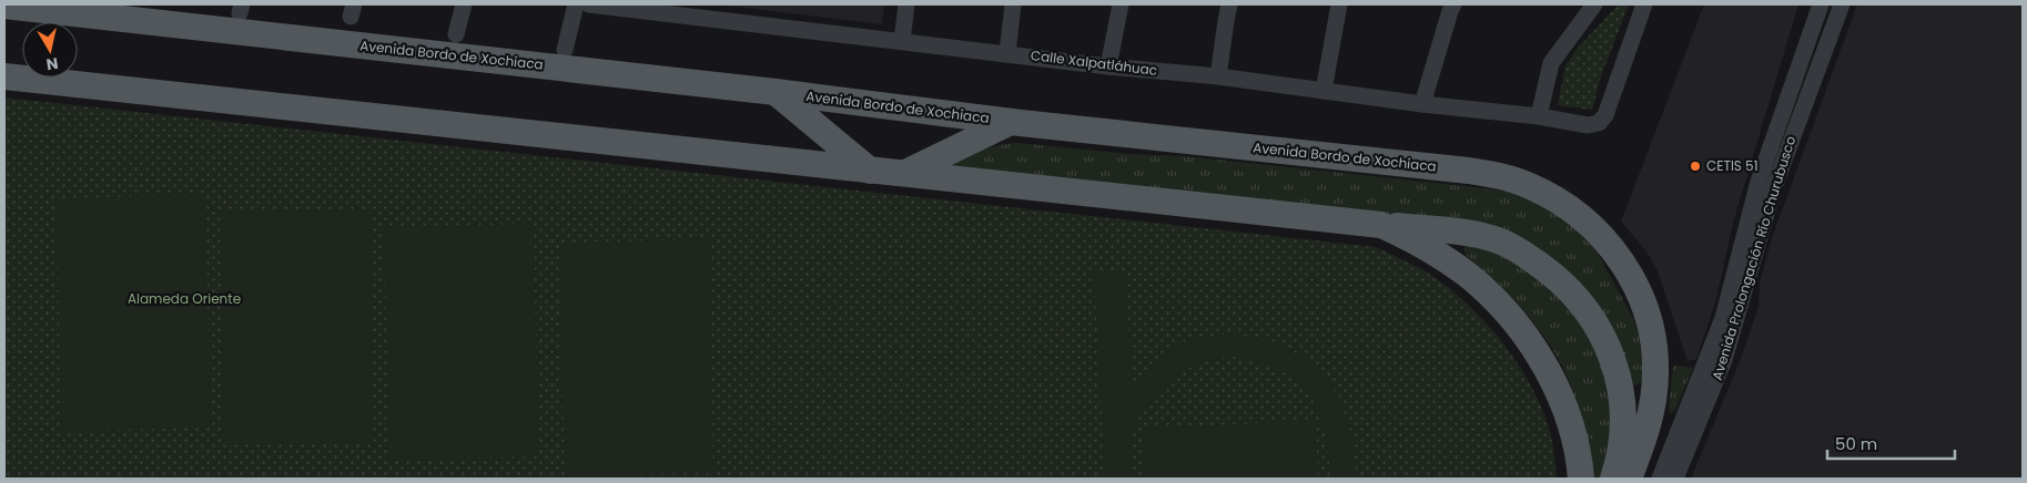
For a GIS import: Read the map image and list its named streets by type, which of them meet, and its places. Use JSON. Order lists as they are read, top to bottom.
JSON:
{
  "streets": {
    "main road": ["Avenida Bordo de Xochiaca"],
    "street": ["Calle Xalpatláhuac", "Avenida Prolongación Río Churubusco"]
  },
  "parks": ["Alameda Oriente"],
  "places": ["CETIS 51"],
  "scale_bar": "50 m",
  "north": "bottom"
}
